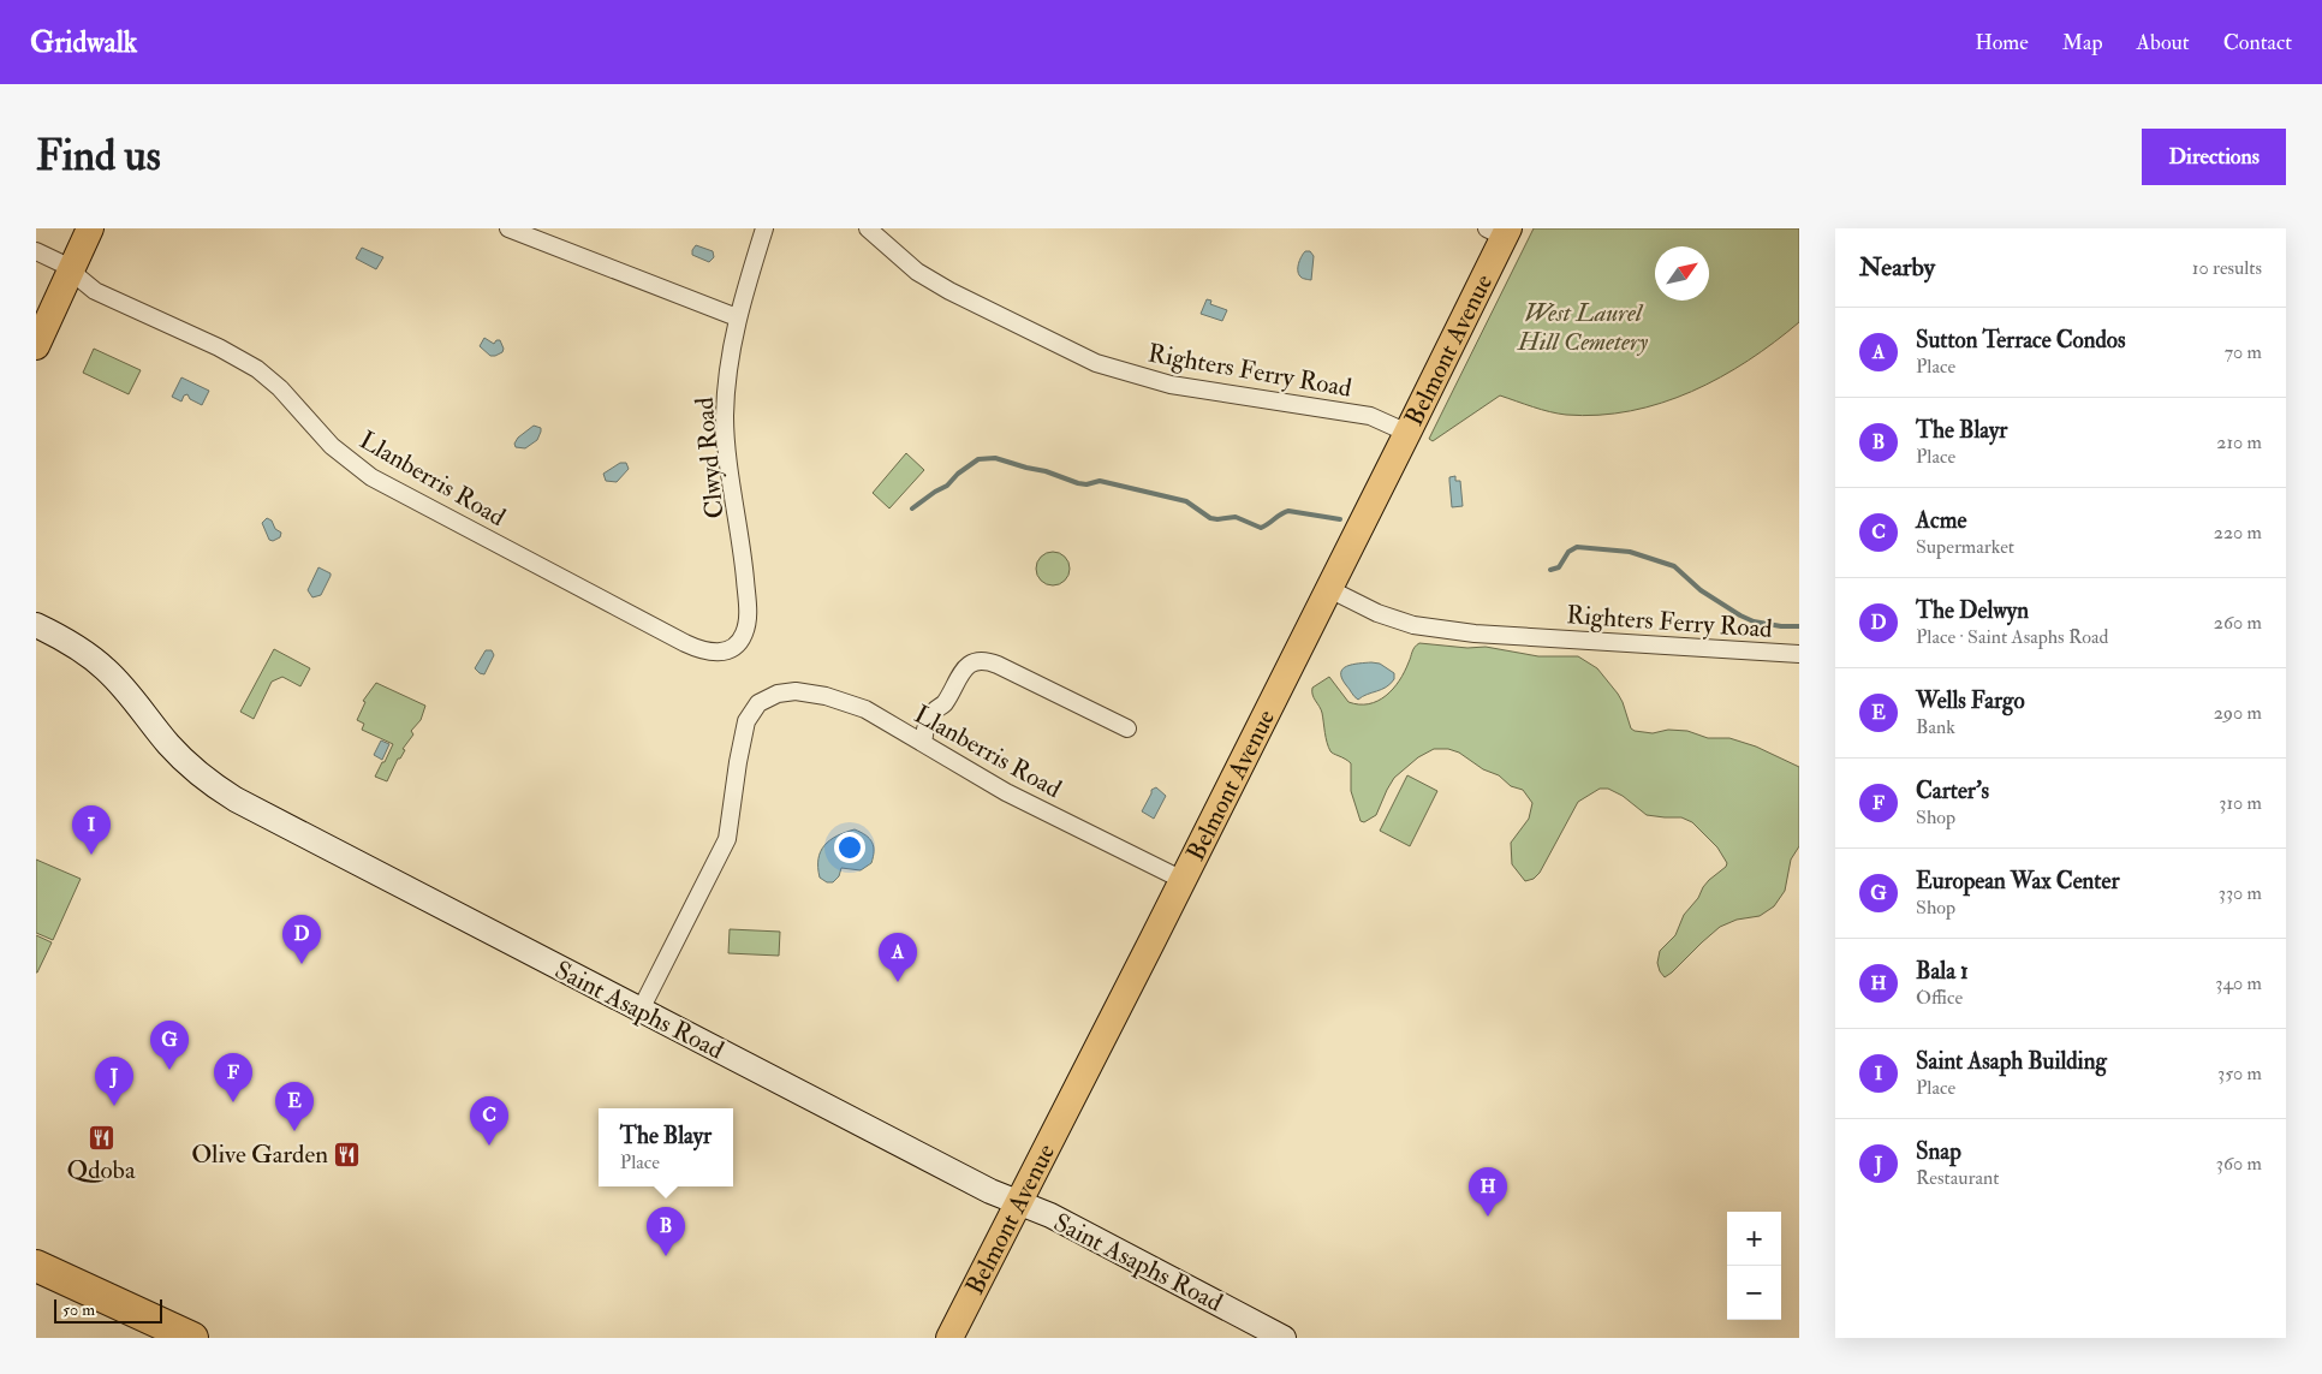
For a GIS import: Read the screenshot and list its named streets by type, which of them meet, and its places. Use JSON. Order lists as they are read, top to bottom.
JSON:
{
  "streets": {
    "main road": ["Belmont Avenue"],
    "street": [
      "Righters Ferry Road",
      "Clwyd Road",
      "Llanberris Road",
      "Saint Asaphs Road"
    ]
  },
  "crossings": [
    ["Belmont Avenue", "Righters Ferry Road"],
    ["Belmont Avenue", "Llanberris Road"],
    ["Belmont Avenue", "Saint Asaphs Road"],
    ["Clwyd Road", "Llanberris Road"],
    ["Llanberris Road", "Saint Asaphs Road"]
  ],
  "parks": ["West Laurel Hill Cemetery"],
  "places": {
    "restaurant": ["Qdoba", "Olive Garden"]
  },
  "scale_bar": "50 m",
  "north": "top right",
  "page": {
    "header": "Gridwalk",
    "nav": [
      "Home",
      "Map",
      "About",
      "Contact"
    ],
    "buttons": "Directions",
    "title": "Find us",
    "heading": ["Nearby", "10 results"],
    "list": [
      {
        "mark": "A",
        "name": "Sutton Terrace Condos",
        "note": "Place",
        "value": "70 m"
      },
      {
        "mark": "B",
        "name": "The Blayr",
        "note": "Place",
        "value": "210 m"
      },
      {
        "mark": "C",
        "name": "Acme",
        "note": "Supermarket",
        "value": "220 m"
      },
      {
        "mark": "D",
        "name": "The Delwyn",
        "note": "Place · Saint Asaphs Road",
        "value": "260 m"
      },
      {
        "mark": "E",
        "name": "Wells Fargo",
        "note": "Bank",
        "value": "290 m"
      },
      {
        "mark": "F",
        "name": "Carter's",
        "note": "Shop",
        "value": "310 m"
      },
      {
        "mark": "G",
        "name": "European Wax Center",
        "note": "Shop",
        "value": "330 m"
      },
      {
        "mark": "H",
        "name": "Bala 1",
        "note": "Office",
        "value": "340 m"
      },
      {
        "mark": "I",
        "name": "Saint Asaph Building",
        "note": "Place",
        "value": "350 m"
      },
      {
        "mark": "J",
        "name": "Snap",
        "note": "Restaurant",
        "value": "360 m"
      }
    ],
    "pins": [
      "I",
      "D",
      "A",
      "G",
      "F",
      "J",
      "E",
      "C",
      "H",
      "B"
    ],
    "popup": ["The Blayr", "Place"],
    "map_buttons": ["+", "−"],
    "scale": "50 m"
  }
}
